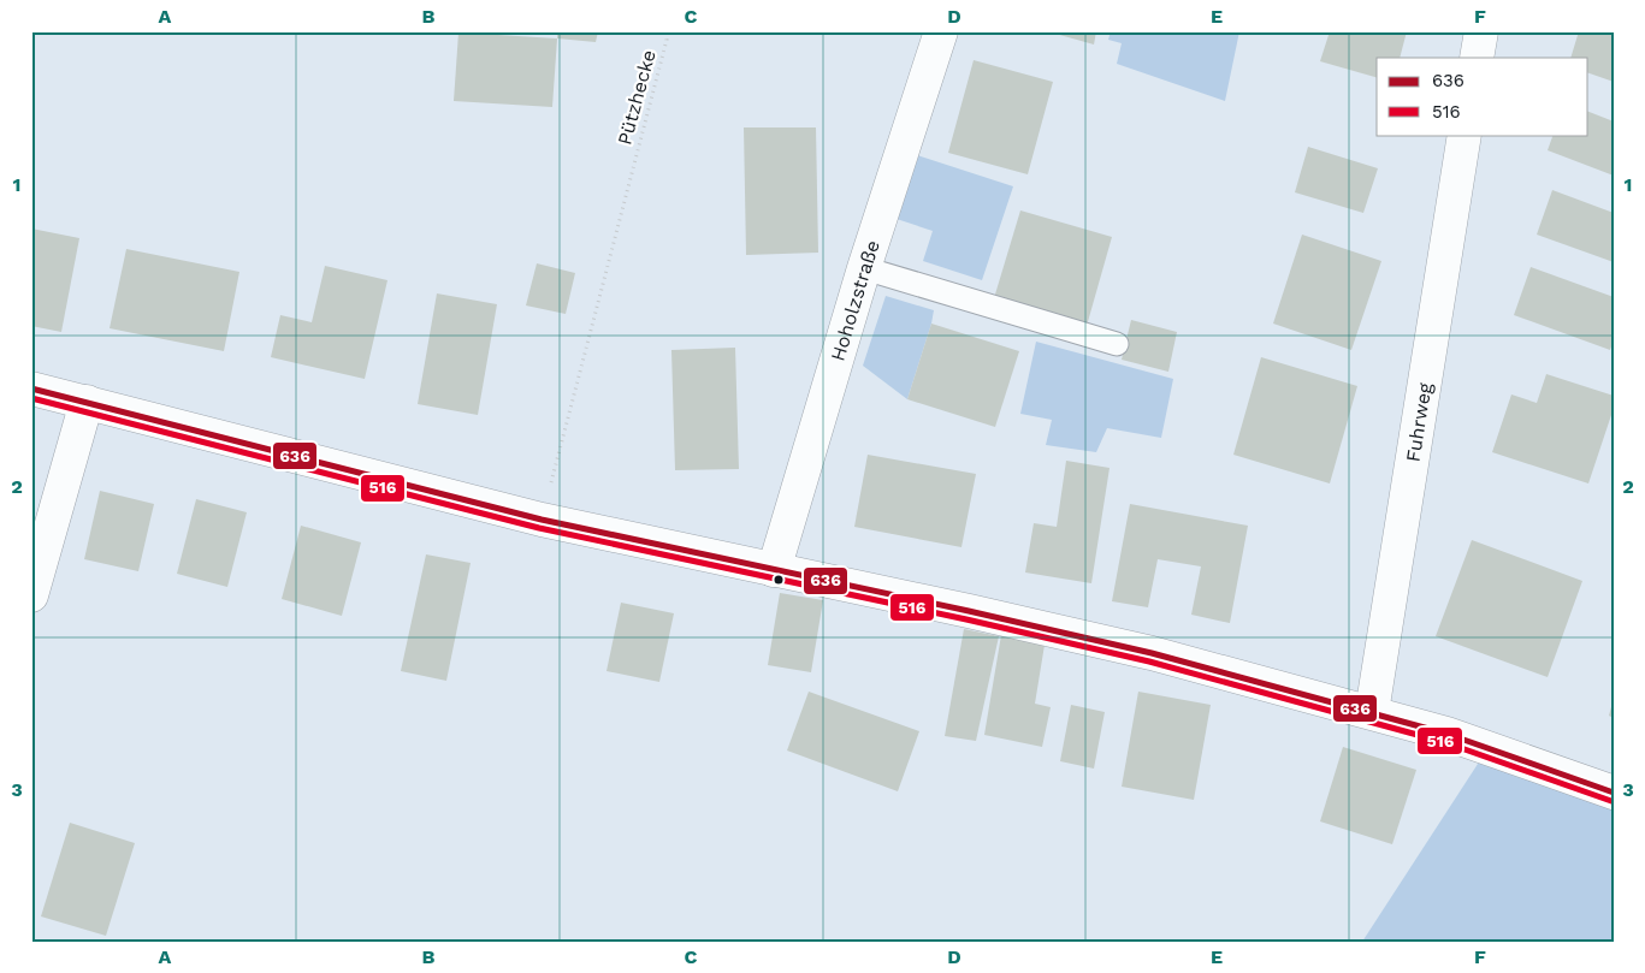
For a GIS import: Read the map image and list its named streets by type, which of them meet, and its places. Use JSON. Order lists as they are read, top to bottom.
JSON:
{
  "streets": {
    "street": ["Hoholzstraße", "Fuhrweg"],
    "path": ["Pützhecke"]
  },
  "lines": ["transit line 636", "transit line 516"],
  "legend": ["636", "516"],
  "grid": {
    "columns": [
      "A",
      "B",
      "C",
      "D",
      "E",
      "F"
    ],
    "rows": ["1", "2", "3"]
  }
}
